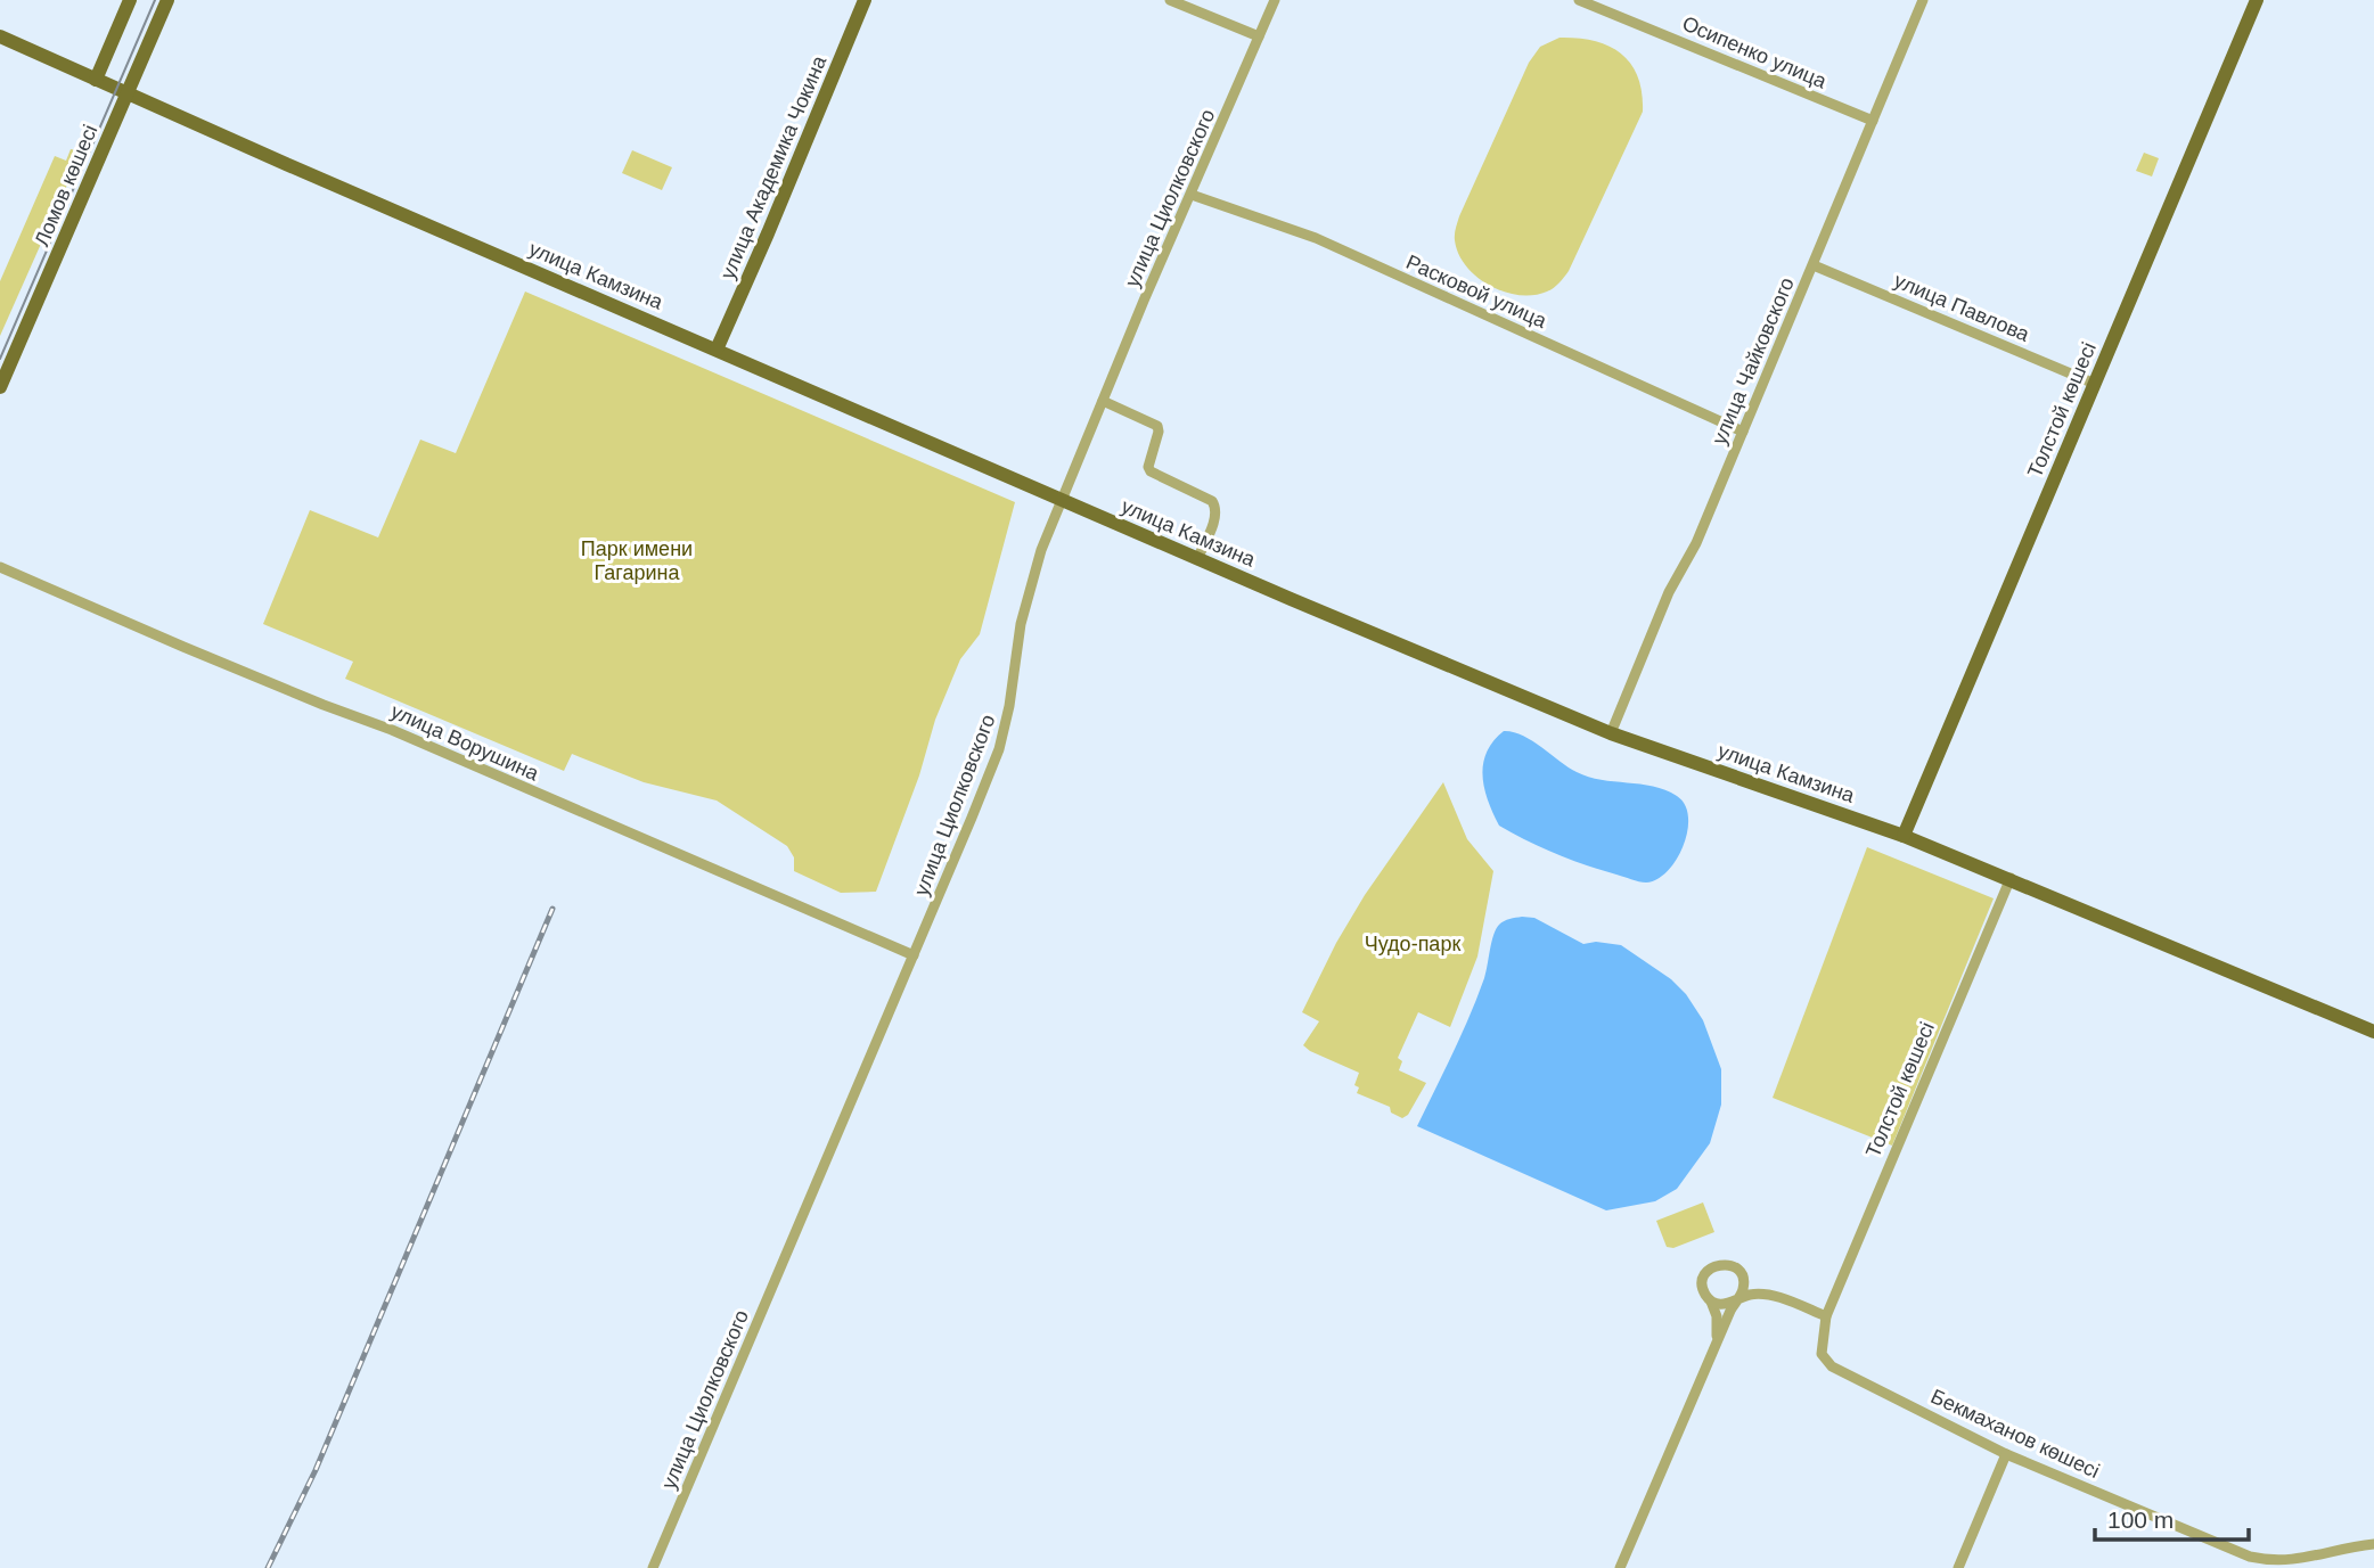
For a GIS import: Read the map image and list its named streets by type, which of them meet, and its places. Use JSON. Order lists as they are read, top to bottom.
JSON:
{
  "streets": {
    "main road": [
      "улица Академика Чокина",
      "Ломов көшесі",
      "улица Камзина",
      "Толстой көшесі"
    ],
    "street": [
      "Осипенко улица",
      "улица Циолковского",
      "Расковой улица",
      "улица Павлова",
      "улица Чайковского",
      "улица Ворушина",
      "Бекмаханов көшесі"
    ]
  },
  "crossings": [
    ["Осипенко улица", "улица Чайковского"],
    ["улица Академика Чокина", "улица Камзина"],
    ["Ломов көшесі", "улица Камзина"],
    ["улица Циолковского", "улица Камзина"],
    ["улица Циолковского", "Расковой улица"],
    ["улица Циолковского", "улица Ворушина"],
    ["улица Камзина", "улица Чайковского"],
    ["улица Камзина", "Толстой көшесі"],
    ["Расковой улица", "улица Чайковского"],
    ["улица Павлова", "улица Чайковского"],
    ["улица Павлова", "Толстой көшесі"],
    ["Толстой көшесі", "Бекмаханов көшесі"]
  ],
  "parks": ["Парк имени Гагарина", "Чудо-парк"],
  "scale_bar": "100 m"
}
